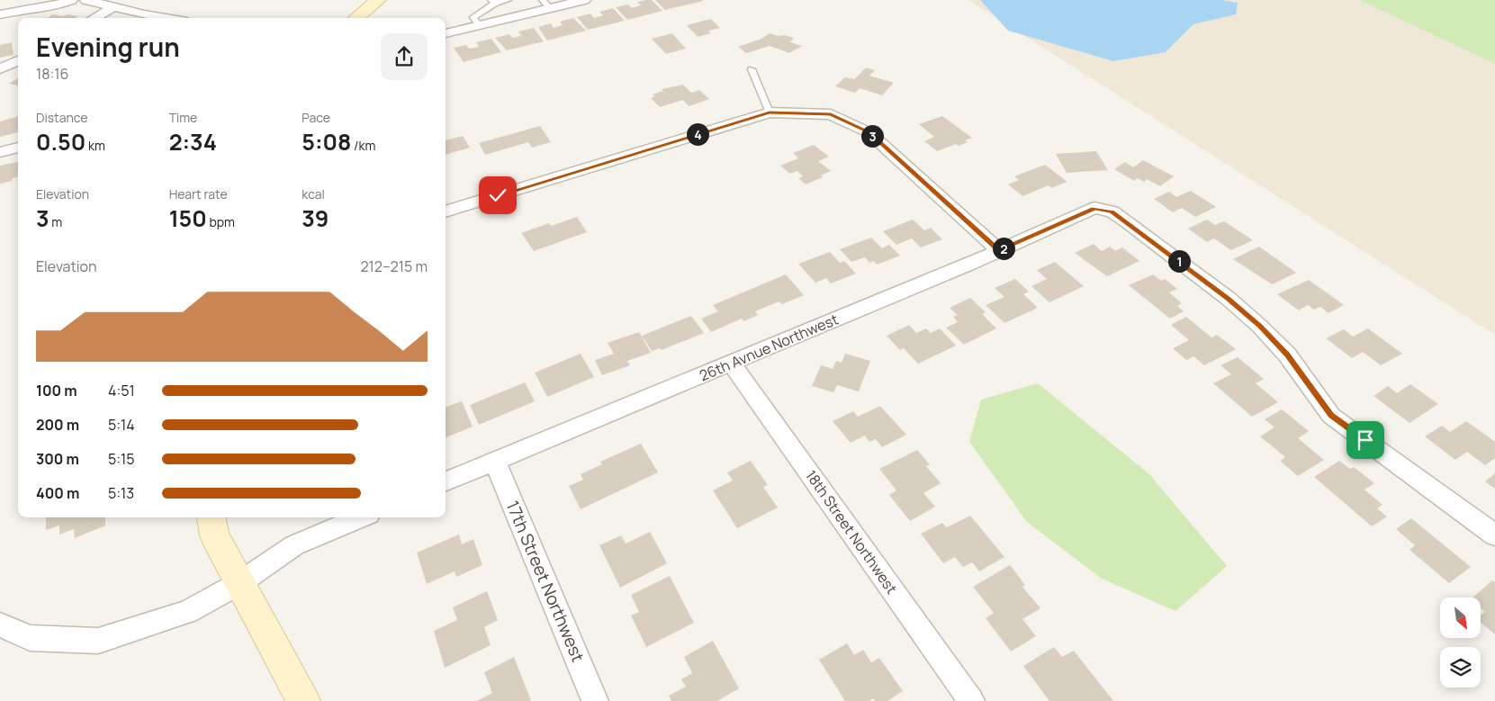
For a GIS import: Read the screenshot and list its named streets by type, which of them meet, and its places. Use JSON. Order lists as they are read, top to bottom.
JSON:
{
  "streets": {
    "street": ["26th Avnue Northwest", "18th Street Northwest", "17th Street Northwest"]
  },
  "crossings": [
    ["26th Avnue Northwest", "18th Street Northwest"],
    ["26th Avnue Northwest", "17th Street Northwest"]
  ],
  "north": "bottom right",
  "page": {
    "heading": ["Evening run", "18:16"],
    "stats": [
      ["Distance", "0.50 km"],
      ["Time", "2:34"],
      ["Pace", "5:08 /km"],
      ["Elevation", "3 m"],
      ["Heart rate", "150 bpm"],
      ["kcal", "39"]
    ],
    "pins": [
      "4",
      "3",
      "2",
      "1"
    ],
    "chart": ["Elevation", "212–215 m"],
    "list": [
      {
        "name": "100 m",
        "note": "4:51"
      },
      {
        "name": "200 m",
        "note": "5:14"
      },
      {
        "name": "300 m",
        "note": "5:15"
      },
      {
        "name": "400 m",
        "note": "5:13"
      }
    ]
  }
}
